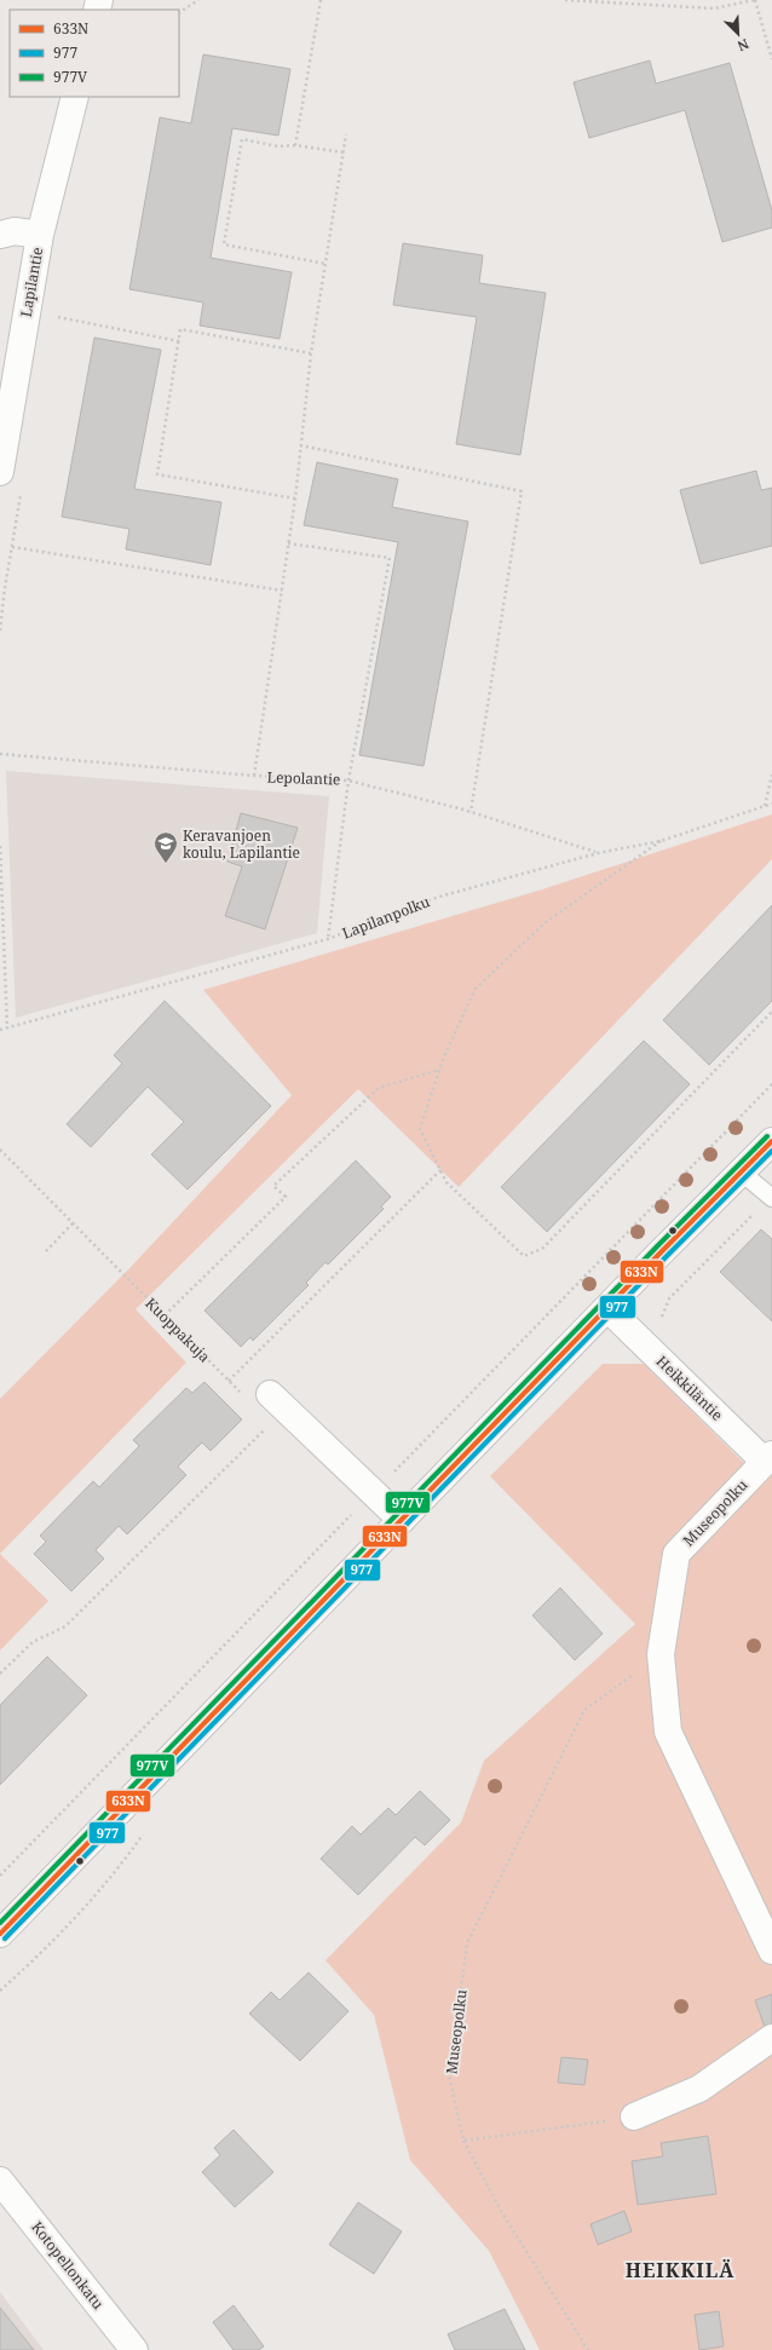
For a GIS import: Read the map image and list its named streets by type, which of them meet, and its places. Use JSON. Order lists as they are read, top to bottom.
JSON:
{
  "streets": {
    "street": [
      "Lapilantie",
      "Heikkiläntie",
      "Museopolku",
      "Kotopellonkatu"
    ],
    "path": ["Lepolantie", "Lapilanpolku", "Kuoppakuja"]
  },
  "crossings": [
    ["Lepolantie", "Lapilanpolku"],
    ["Heikkiläntie", "Museopolku"]
  ],
  "districts": ["HEIKKILÄ"],
  "places": {
    "school or university": ["Keravanjoen koulu, Lapilantie"]
  },
  "lines": ["transit line 977V", "transit line 633N", "transit line 977"],
  "legend": ["633N", "977", "977V"],
  "north": "bottom right"
}
